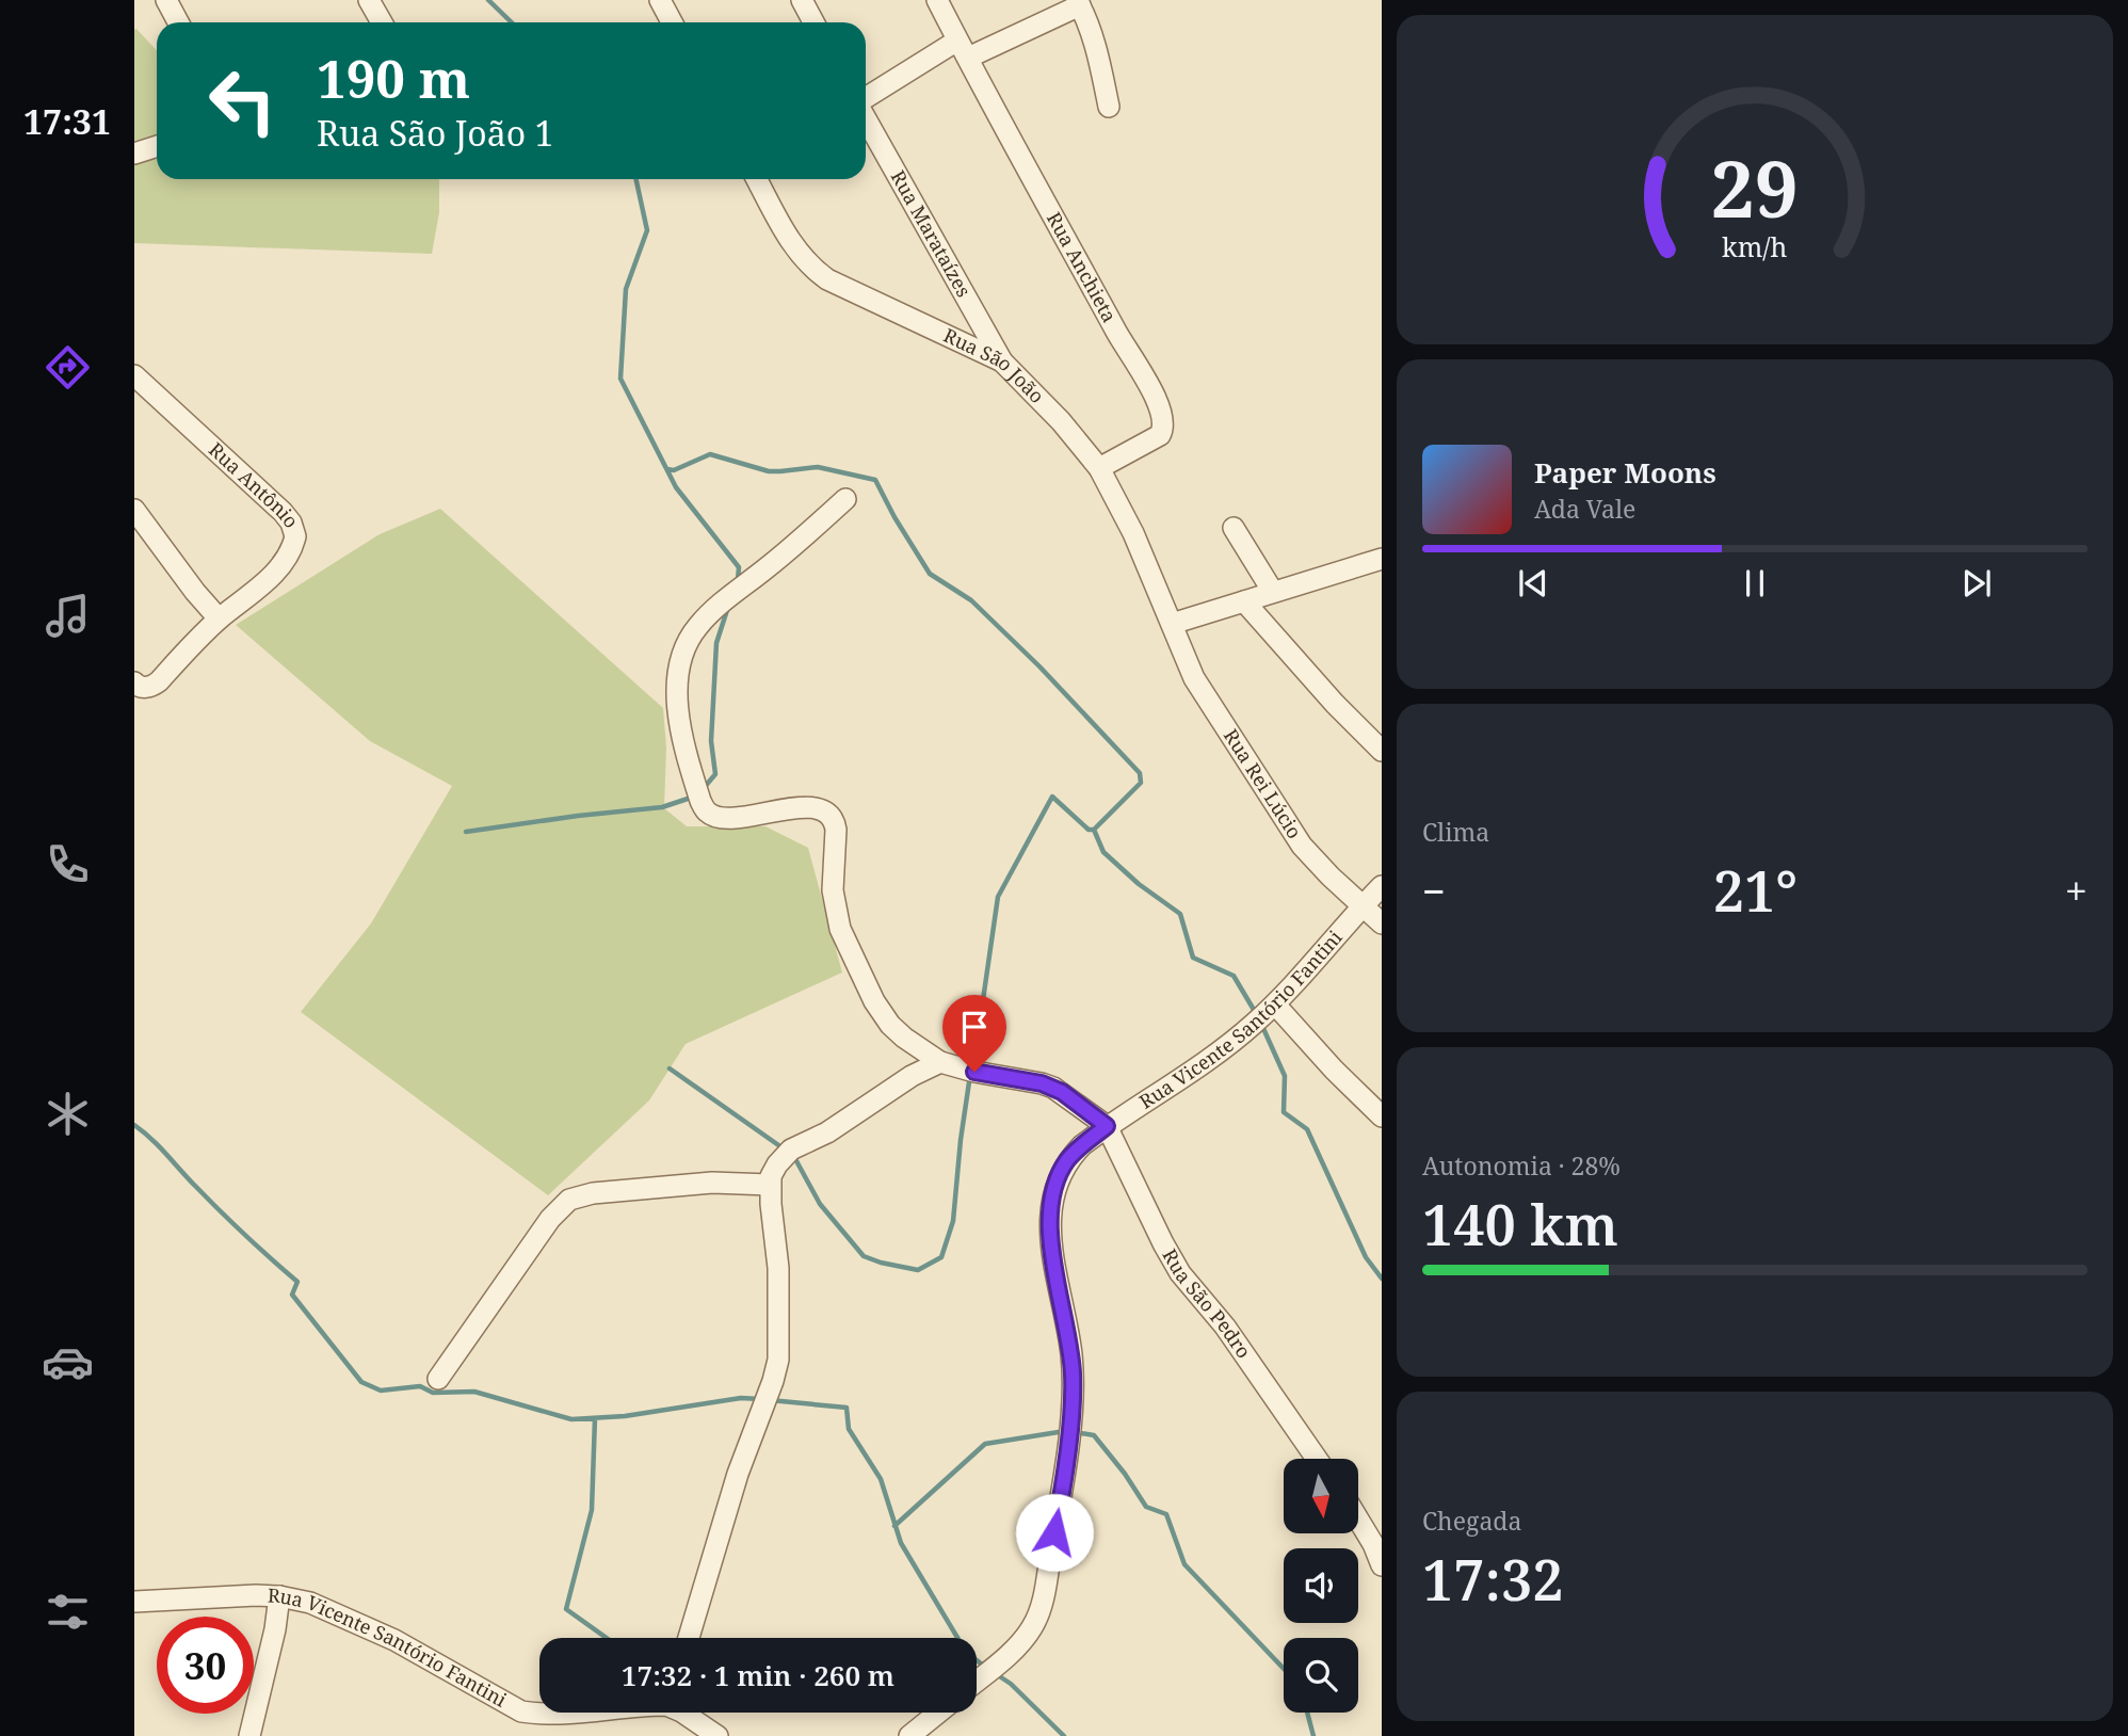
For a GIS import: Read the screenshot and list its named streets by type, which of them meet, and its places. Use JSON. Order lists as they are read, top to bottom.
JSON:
{
  "streets": {
    "street": [
      "Rua Marataízes",
      "Rua Anchieta",
      "Rua São João",
      "Rua Antônio",
      "Rua Rei Lúcio",
      "Rua Vicente Santório Fantini",
      "Rua São Pedro"
    ]
  },
  "crossings": [
    ["Rua Marataízes", "Rua São João"],
    ["Rua Anchieta", "Rua São João"],
    ["Rua São João", "Rua Rei Lúcio"],
    ["Rua Rei Lúcio", "Rua Vicente Santório Fantini"],
    ["Rua Vicente Santório Fantini", "Rua São Pedro"]
  ],
  "north": "bottom",
  "page": {
    "tabs": "17:31",
    "turn": ["190 m", "Rua São João 1"],
    "song": ["Paper Moons", "Ada Vale"],
    "tile": [
      "Clima",
      ["Autonomia · 28%", "140 km"],
      ["Chegada", "17:32"]
    ],
    "heat": ["−", "21°", "+"],
    "limit": "30",
    "trip": "17:32 · 1 min · 260 m",
    "gauge": ["29", "km/h"]
  }
}
